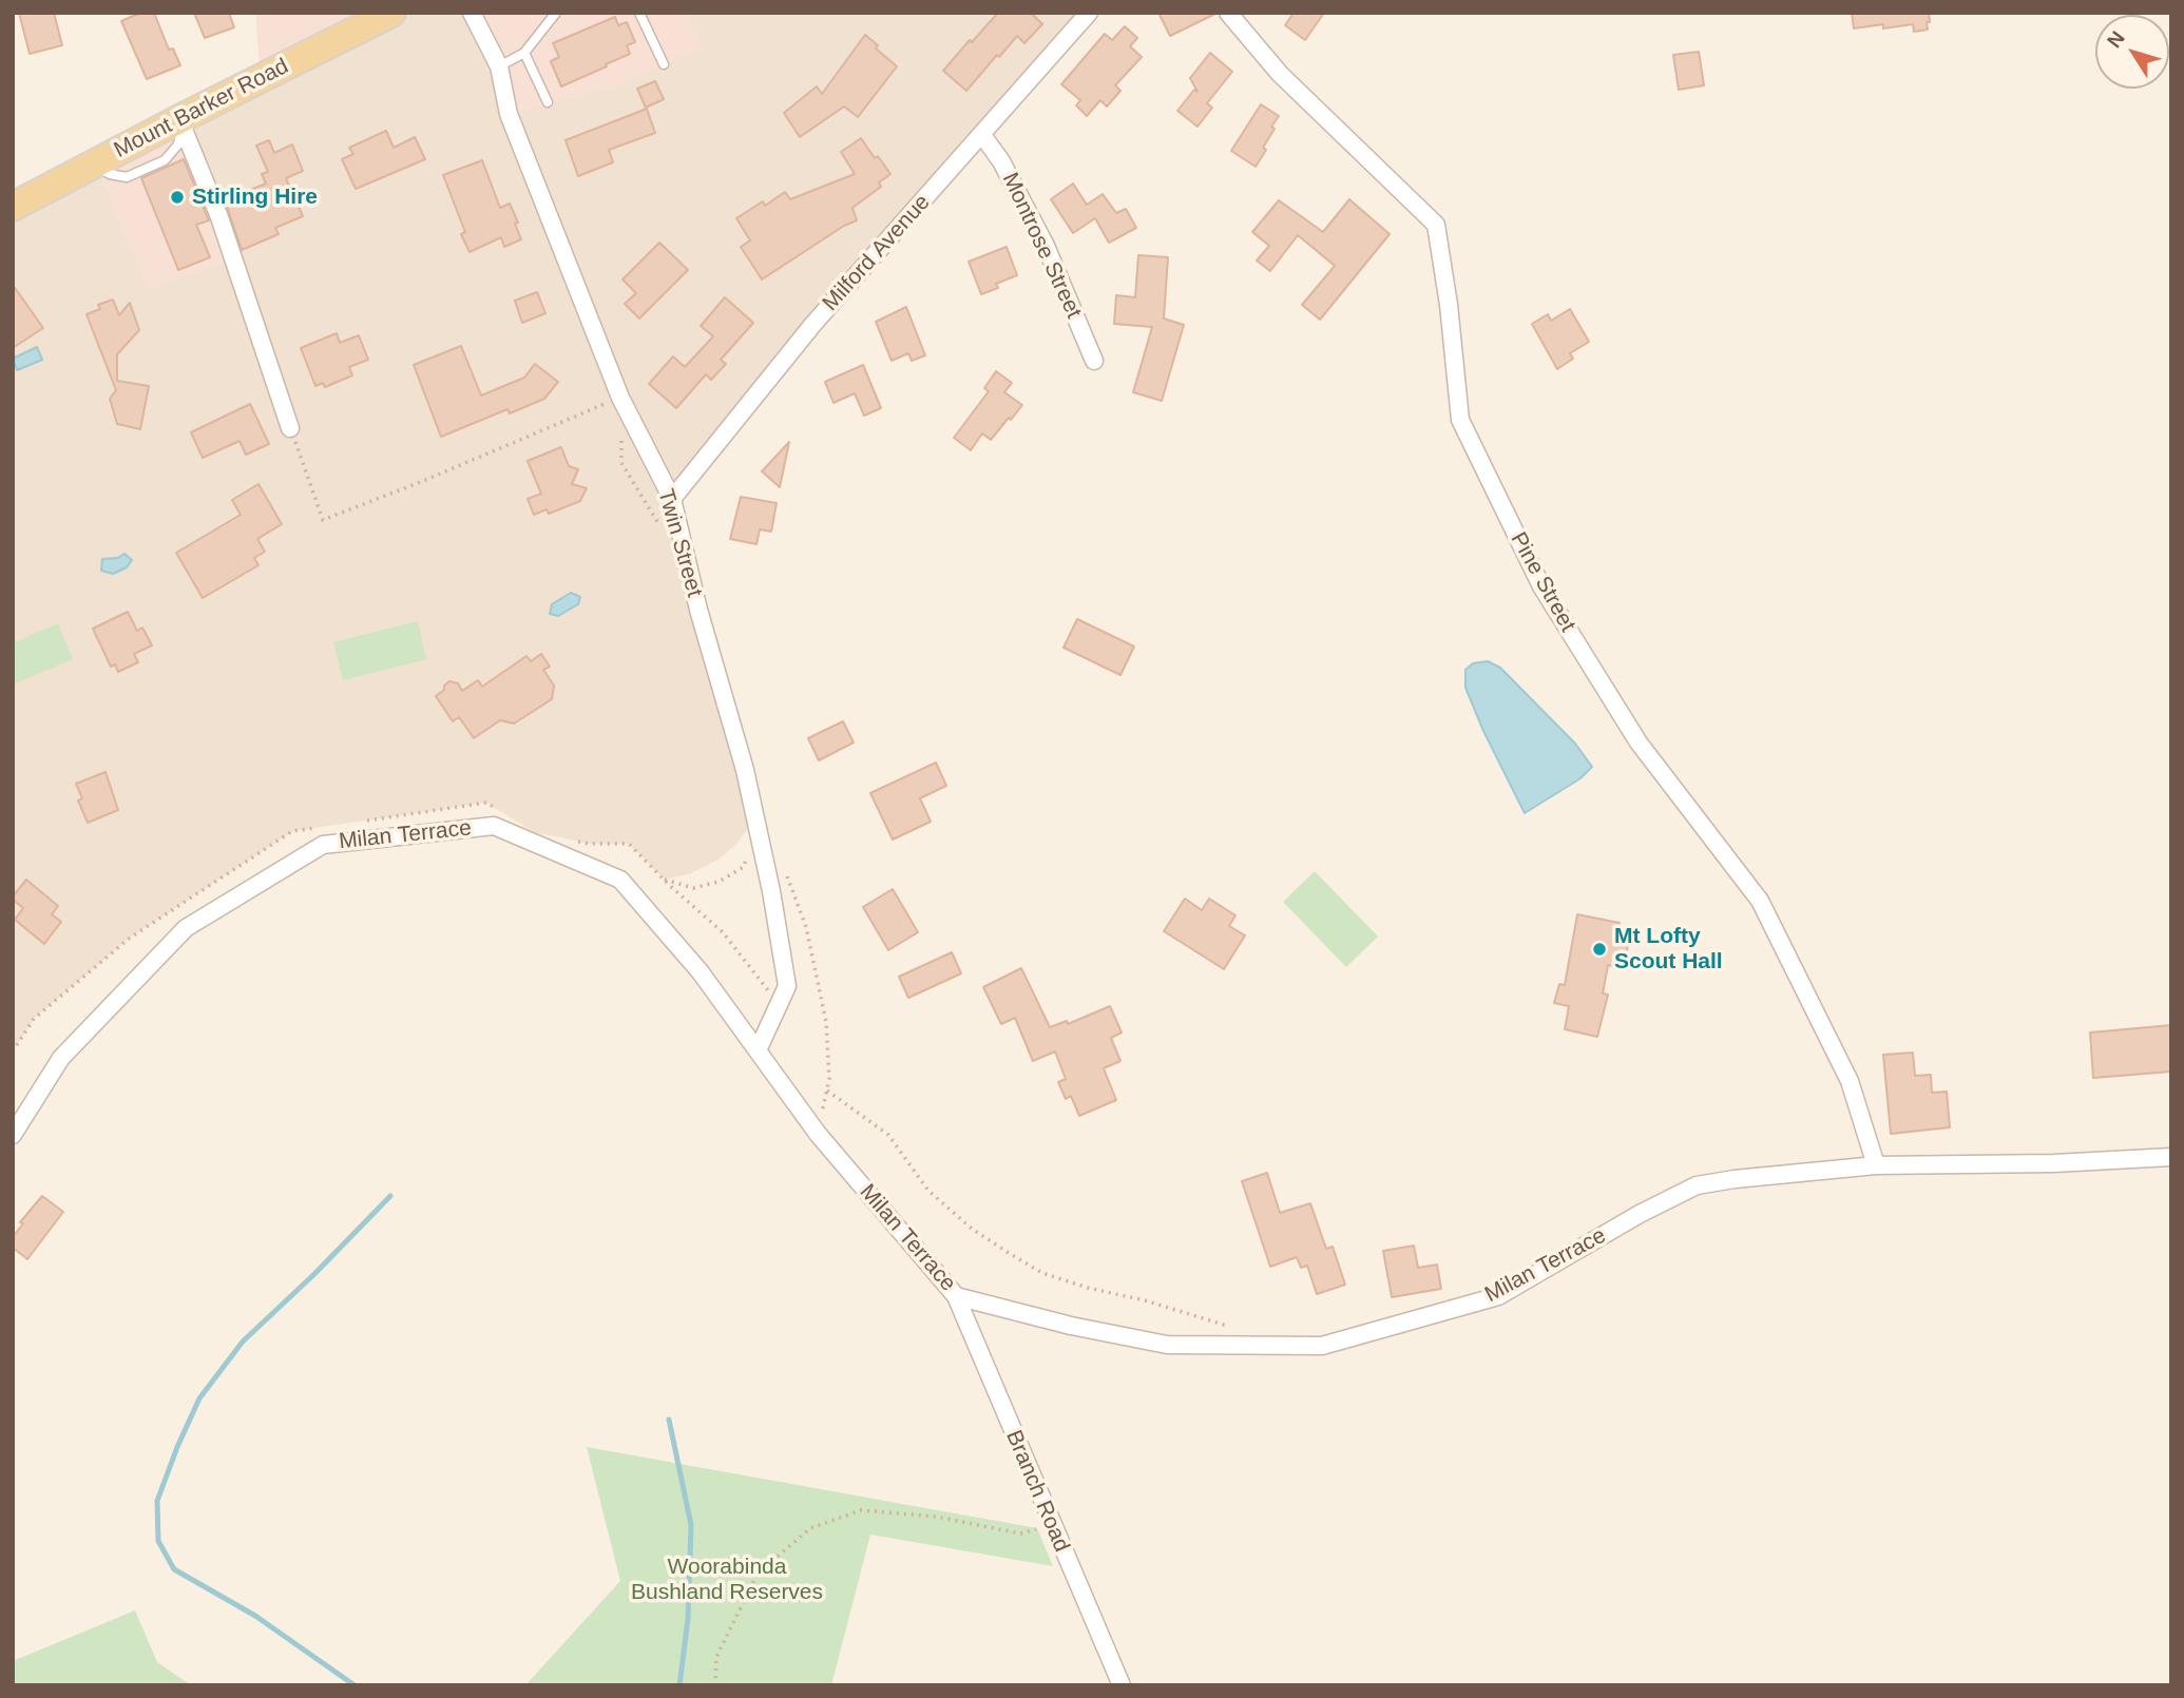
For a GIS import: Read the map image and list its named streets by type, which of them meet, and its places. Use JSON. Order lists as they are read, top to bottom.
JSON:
{
  "streets": {
    "main road": ["Mount Barker Road"],
    "street": [
      "Montrose Street",
      "Milford Avenue",
      "Twin Street",
      "Pine Street",
      "Milan Terrace",
      "Branch Road"
    ]
  },
  "crossings": [
    ["Montrose Street", "Milford Avenue"],
    ["Milford Avenue", "Twin Street"],
    ["Twin Street", "Milan Terrace"],
    ["Pine Street", "Milan Terrace"],
    ["Milan Terrace", "Branch Road"]
  ],
  "parks": ["Woorabinda Bushland Reserves"],
  "places": ["Stirling Hire", "Mt Lofty Scout Hall"],
  "north": "top left"
}
